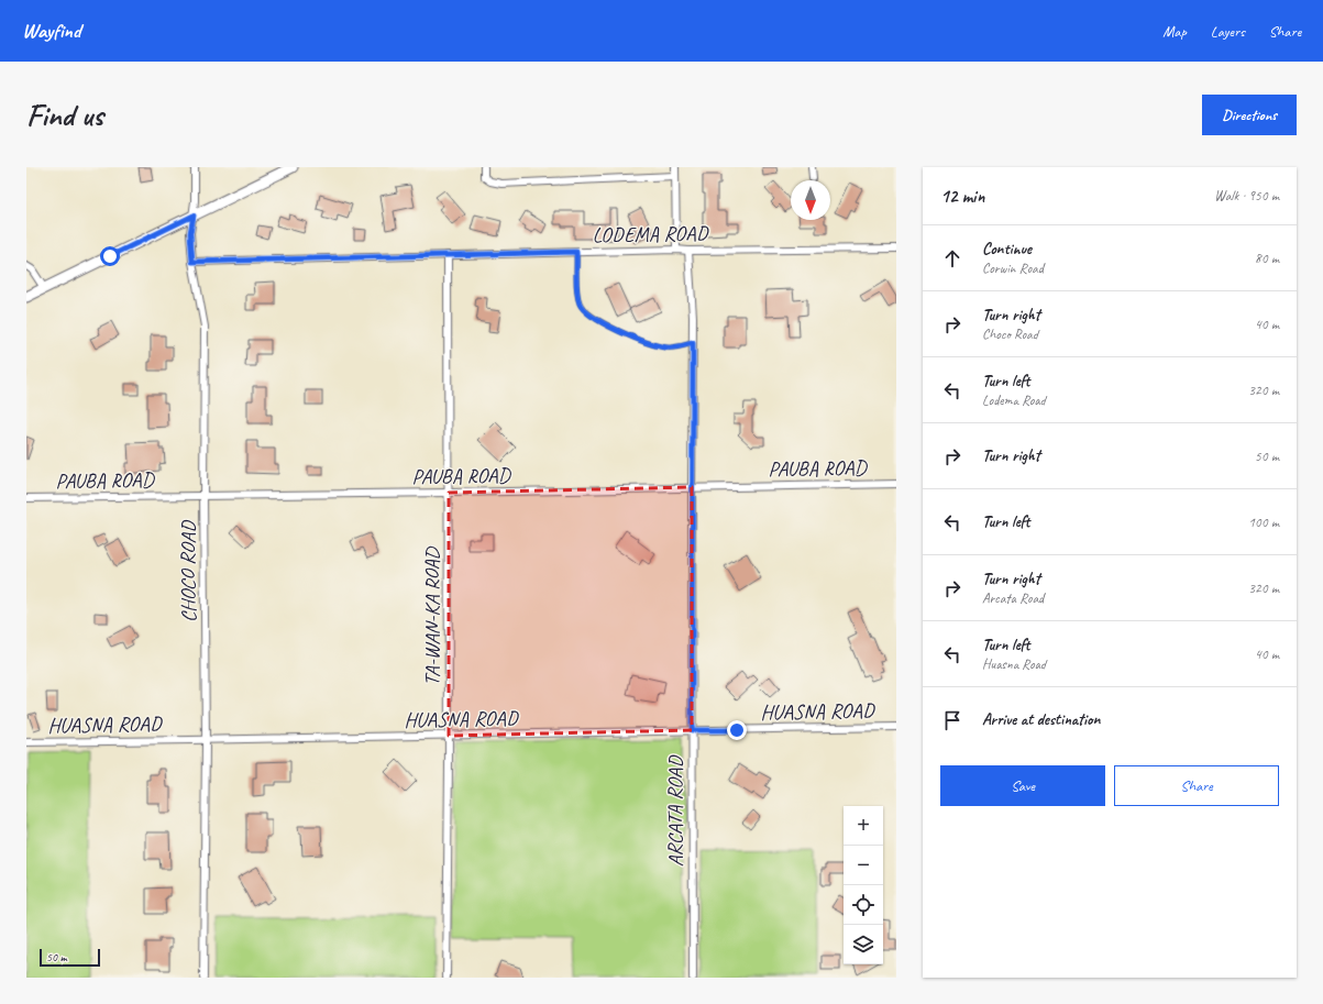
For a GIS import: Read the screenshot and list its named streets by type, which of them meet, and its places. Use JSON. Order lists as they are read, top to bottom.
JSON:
{
  "streets": {
    "street": [
      "LODEMA ROAD",
      "PAUBA ROAD",
      "CHOCO ROAD",
      "TA-WAN-KA ROAD",
      "HUASNA ROAD",
      "ARCATA ROAD"
    ]
  },
  "crossings": [
    ["LODEMA ROAD", "CHOCO ROAD"],
    ["LODEMA ROAD", "TA-WAN-KA ROAD"],
    ["LODEMA ROAD", "ARCATA ROAD"],
    ["PAUBA ROAD", "CHOCO ROAD"],
    ["PAUBA ROAD", "TA-WAN-KA ROAD"],
    ["PAUBA ROAD", "ARCATA ROAD"],
    ["CHOCO ROAD", "HUASNA ROAD"],
    ["TA-WAN-KA ROAD", "HUASNA ROAD"],
    ["HUASNA ROAD", "ARCATA ROAD"]
  ],
  "scale_bar": "50 m",
  "north": "bottom",
  "page": {
    "header": "Wayfind",
    "nav": ["Map", "Layers", "Share"],
    "buttons": [
      "Directions",
      ["Save", "Share"]
    ],
    "title": "Find us",
    "heading": ["12 min", "Walk · 950 m"],
    "list": [
      ["Continue", "Corwin Road", "80 m"],
      ["Turn right", "Choco Road", "40 m"],
      ["Turn left", "Lodema Road", "320 m"],
      ["Turn right", "50 m"],
      ["Turn left", "100 m"],
      ["Turn right", "Arcata Road", "320 m"],
      ["Turn left", "Huasna Road", "40 m"],
      "Arrive at destination"
    ],
    "map_buttons": ["+", "−"],
    "scale": "50 m"
  }
}
